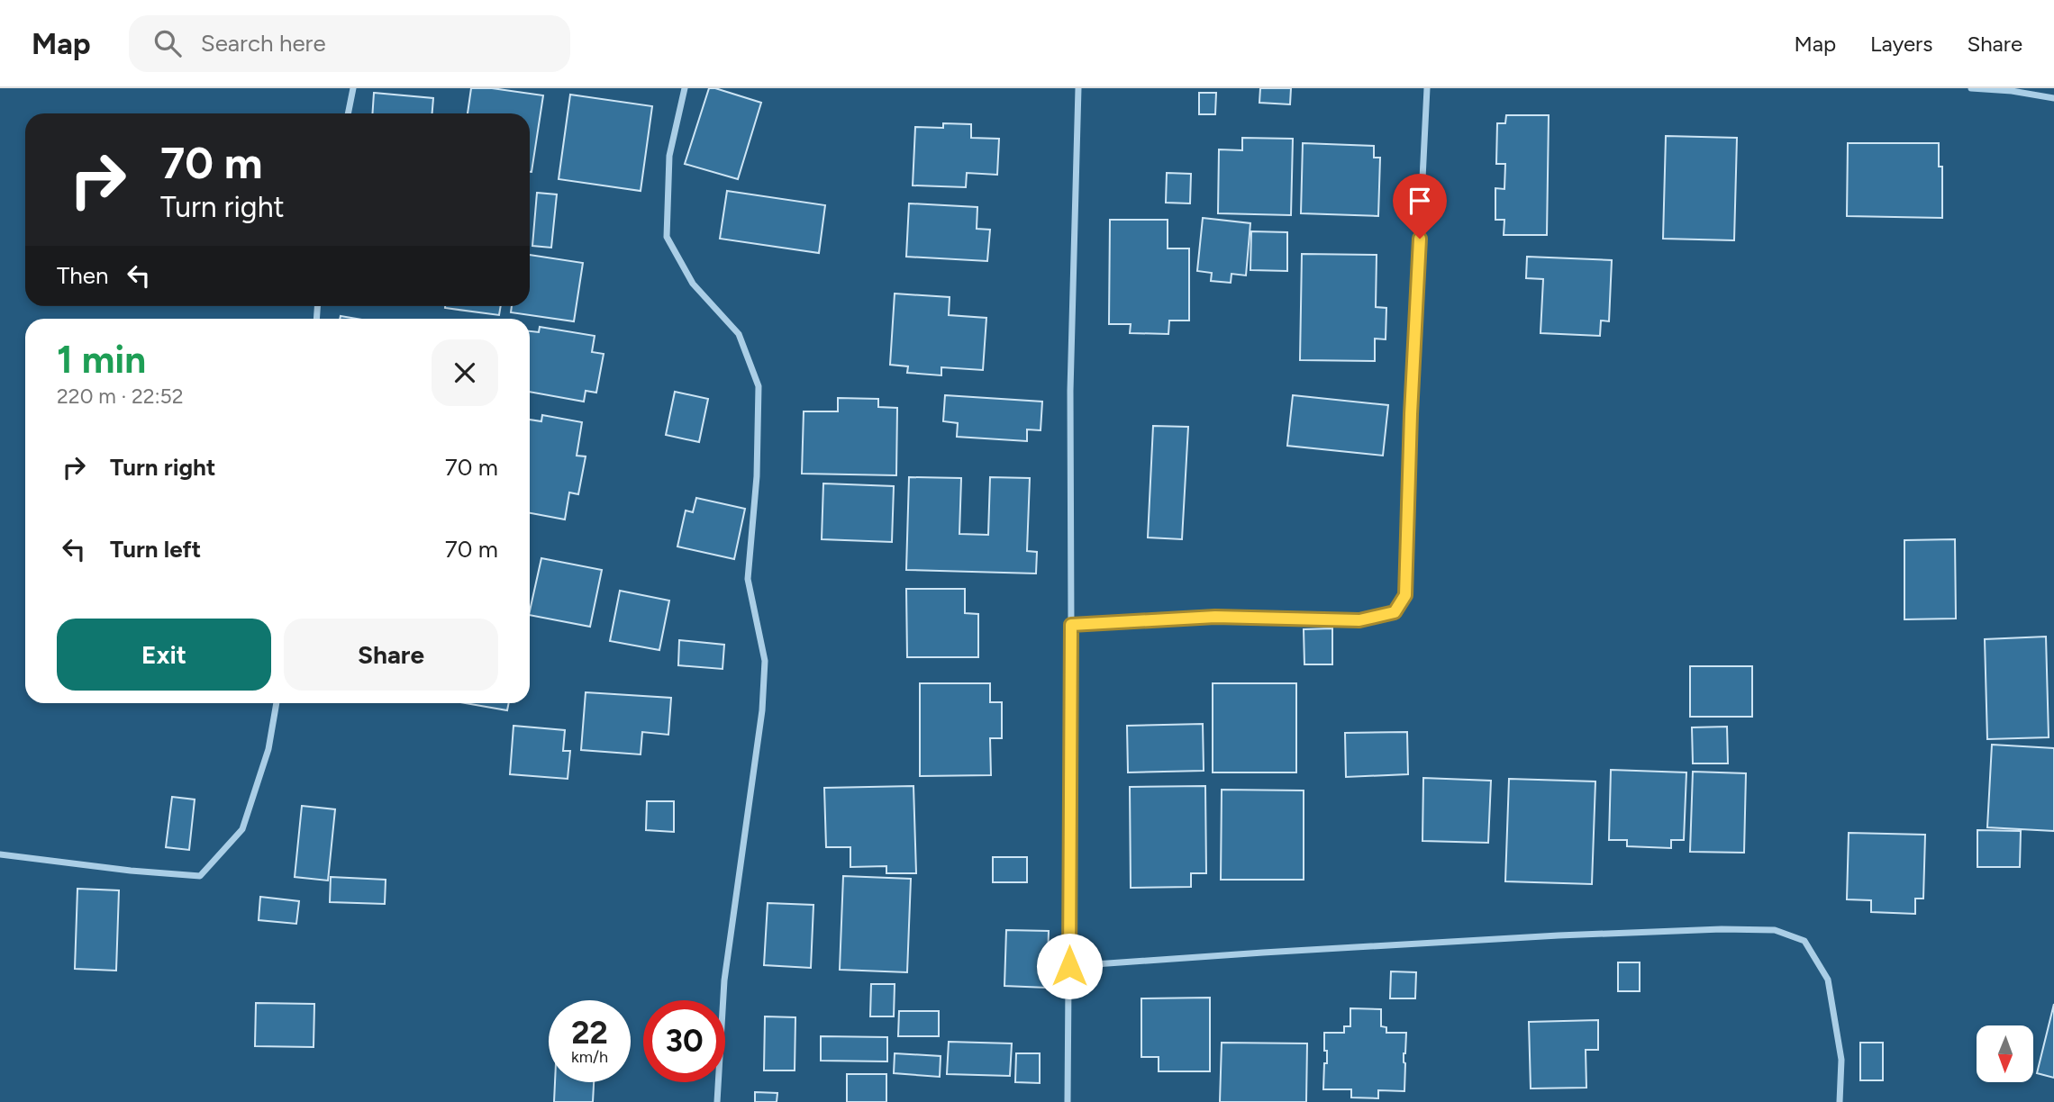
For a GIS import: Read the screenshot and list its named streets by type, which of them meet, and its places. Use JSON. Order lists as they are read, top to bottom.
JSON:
{
  "north": "bottom",
  "page": {
    "header": "Map",
    "search": "Search here",
    "nav": ["Map", "Layers", "Share"],
    "turn": ["70 m", "Turn right"],
    "then": "Then",
    "heading": ["1 min", "220 m · 22:52"],
    "list": [
      {
        "name": "Turn right",
        "value": "70 m"
      },
      {
        "name": "Turn left",
        "value": "70 m"
      }
    ],
    "buttons": ["Exit", "Share"],
    "speed": "22 km/h",
    "limit": "30"
  }
}
